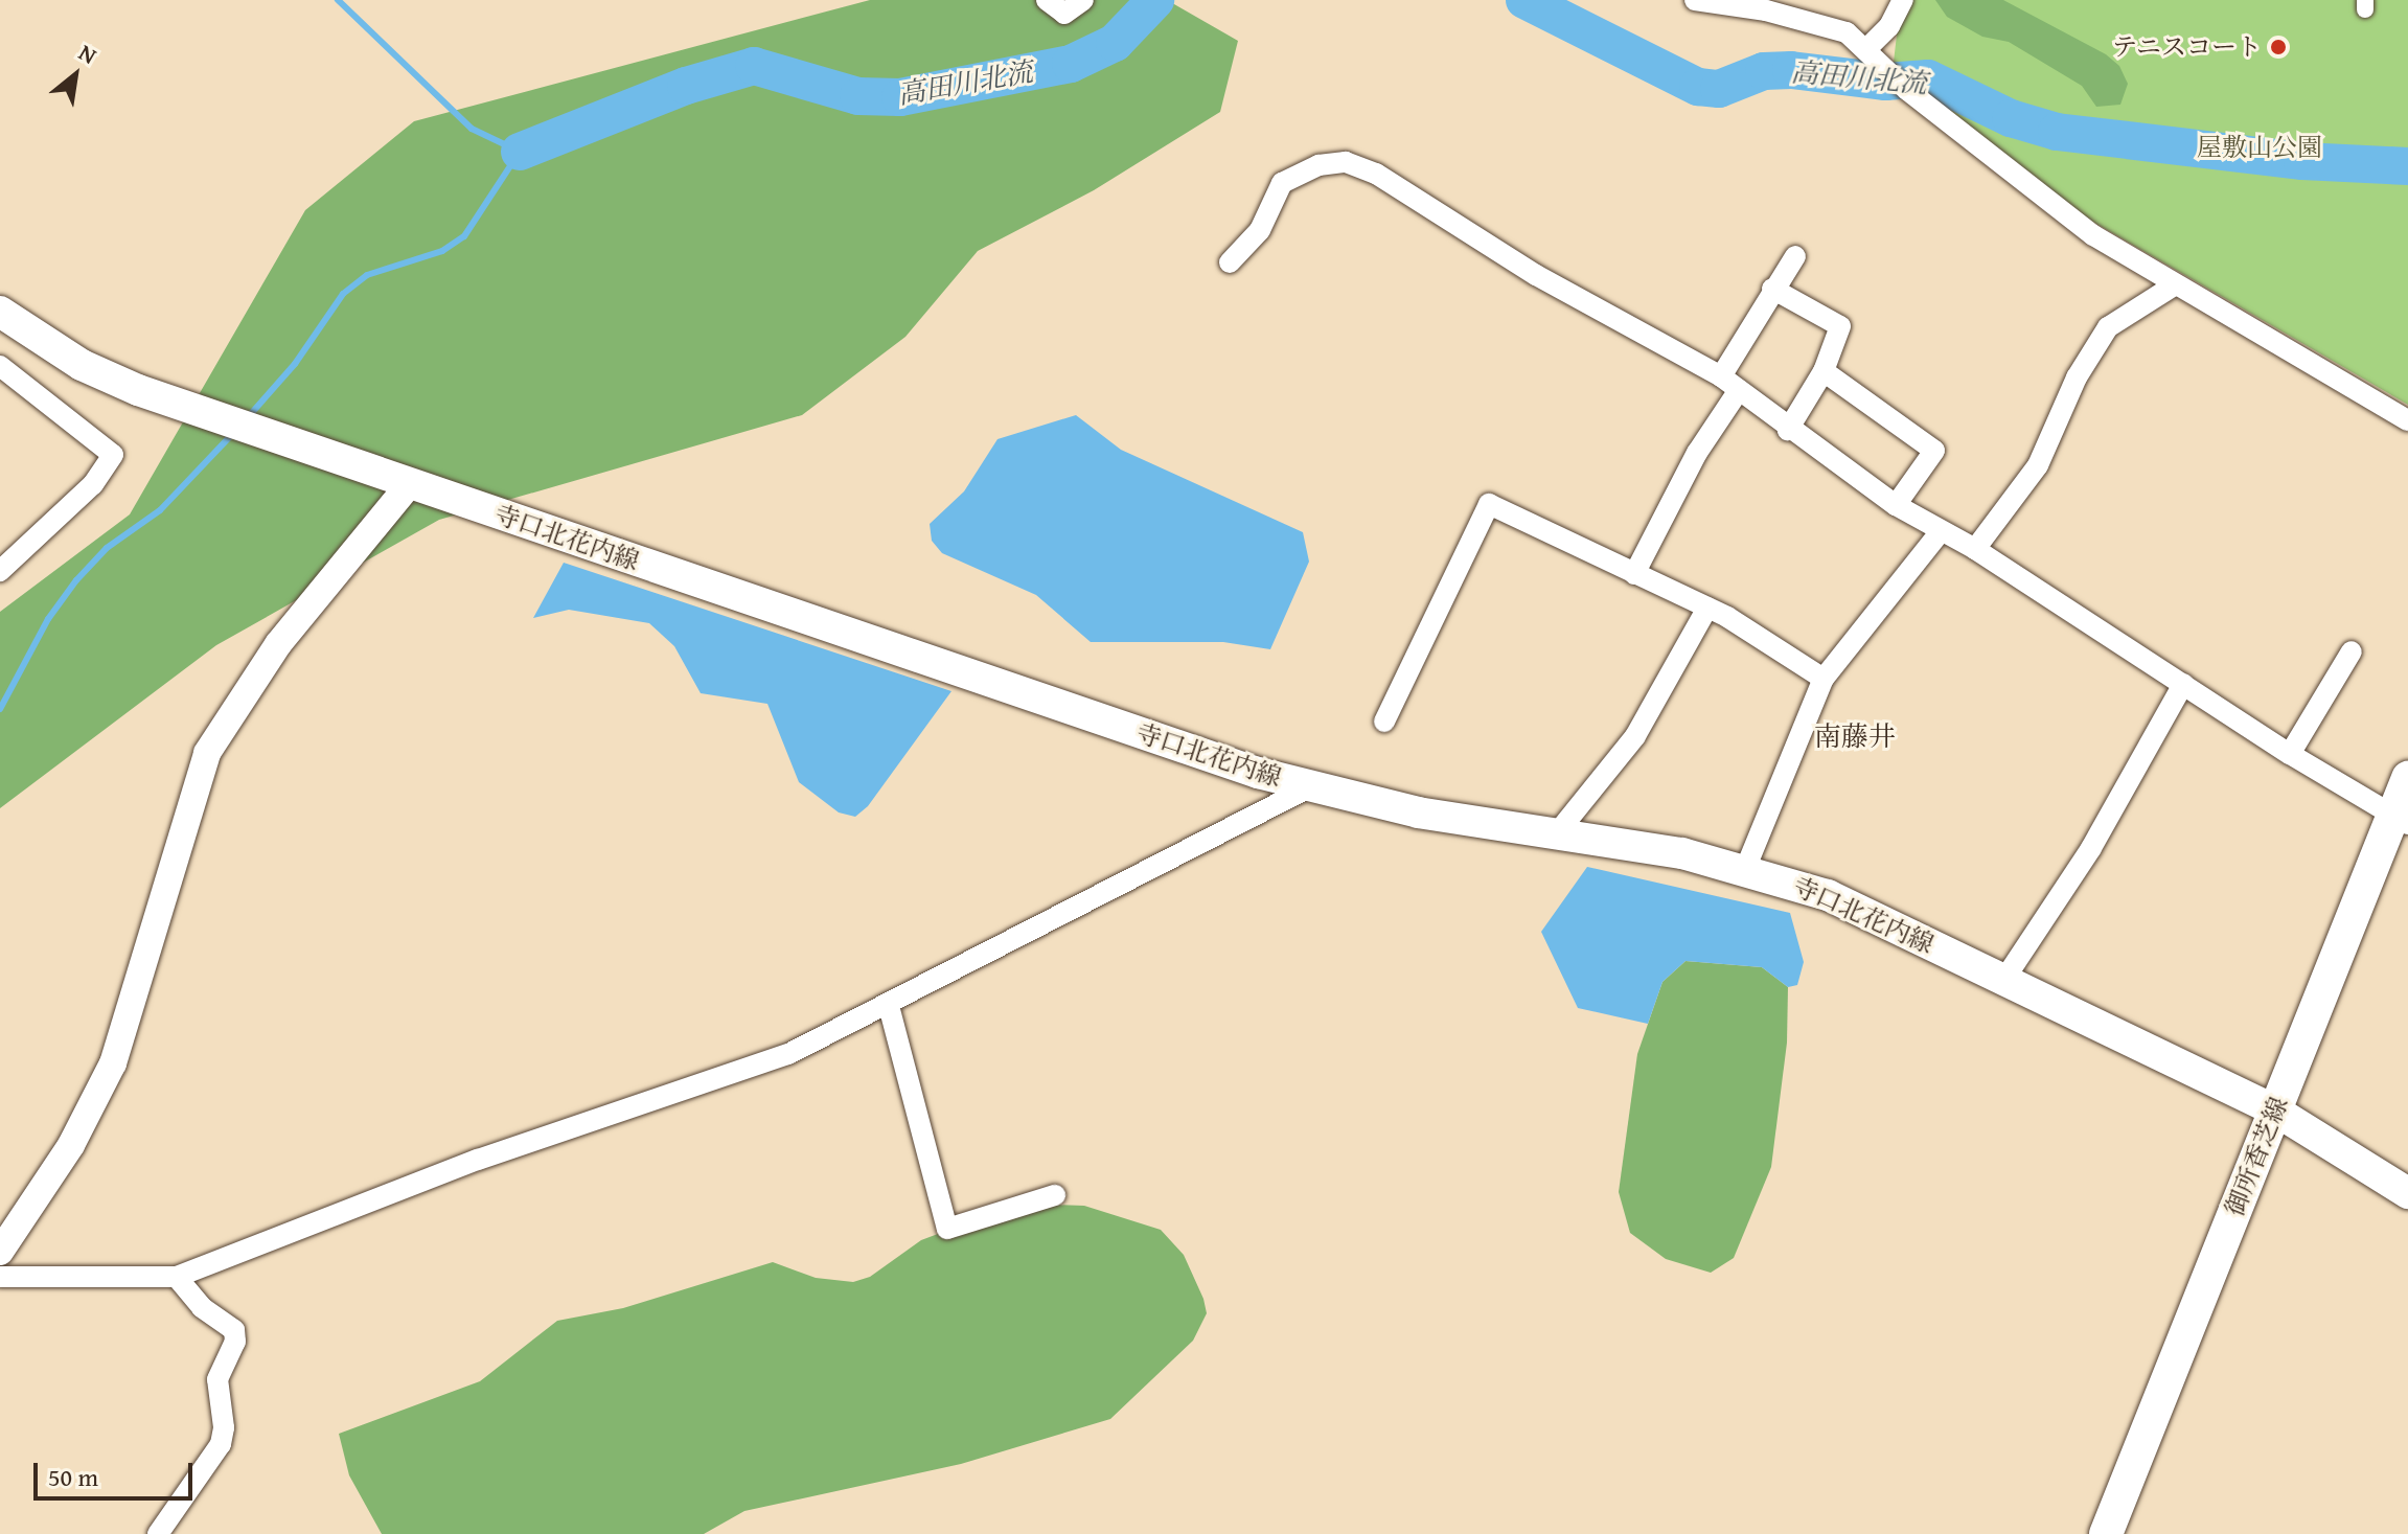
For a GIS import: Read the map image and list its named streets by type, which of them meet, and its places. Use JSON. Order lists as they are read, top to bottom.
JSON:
{
  "streets": {
    "main road": ["寺口北花内線", "御所香芝線"]
  },
  "crossings": [
    ["寺口北花内線", "御所香芝線"]
  ],
  "districts": ["南藤井"],
  "water": ["高田川北流"],
  "parks": ["屋敷山公園"],
  "places": ["テニスコート"],
  "scale_bar": "50 m",
  "north": "top right"
}
